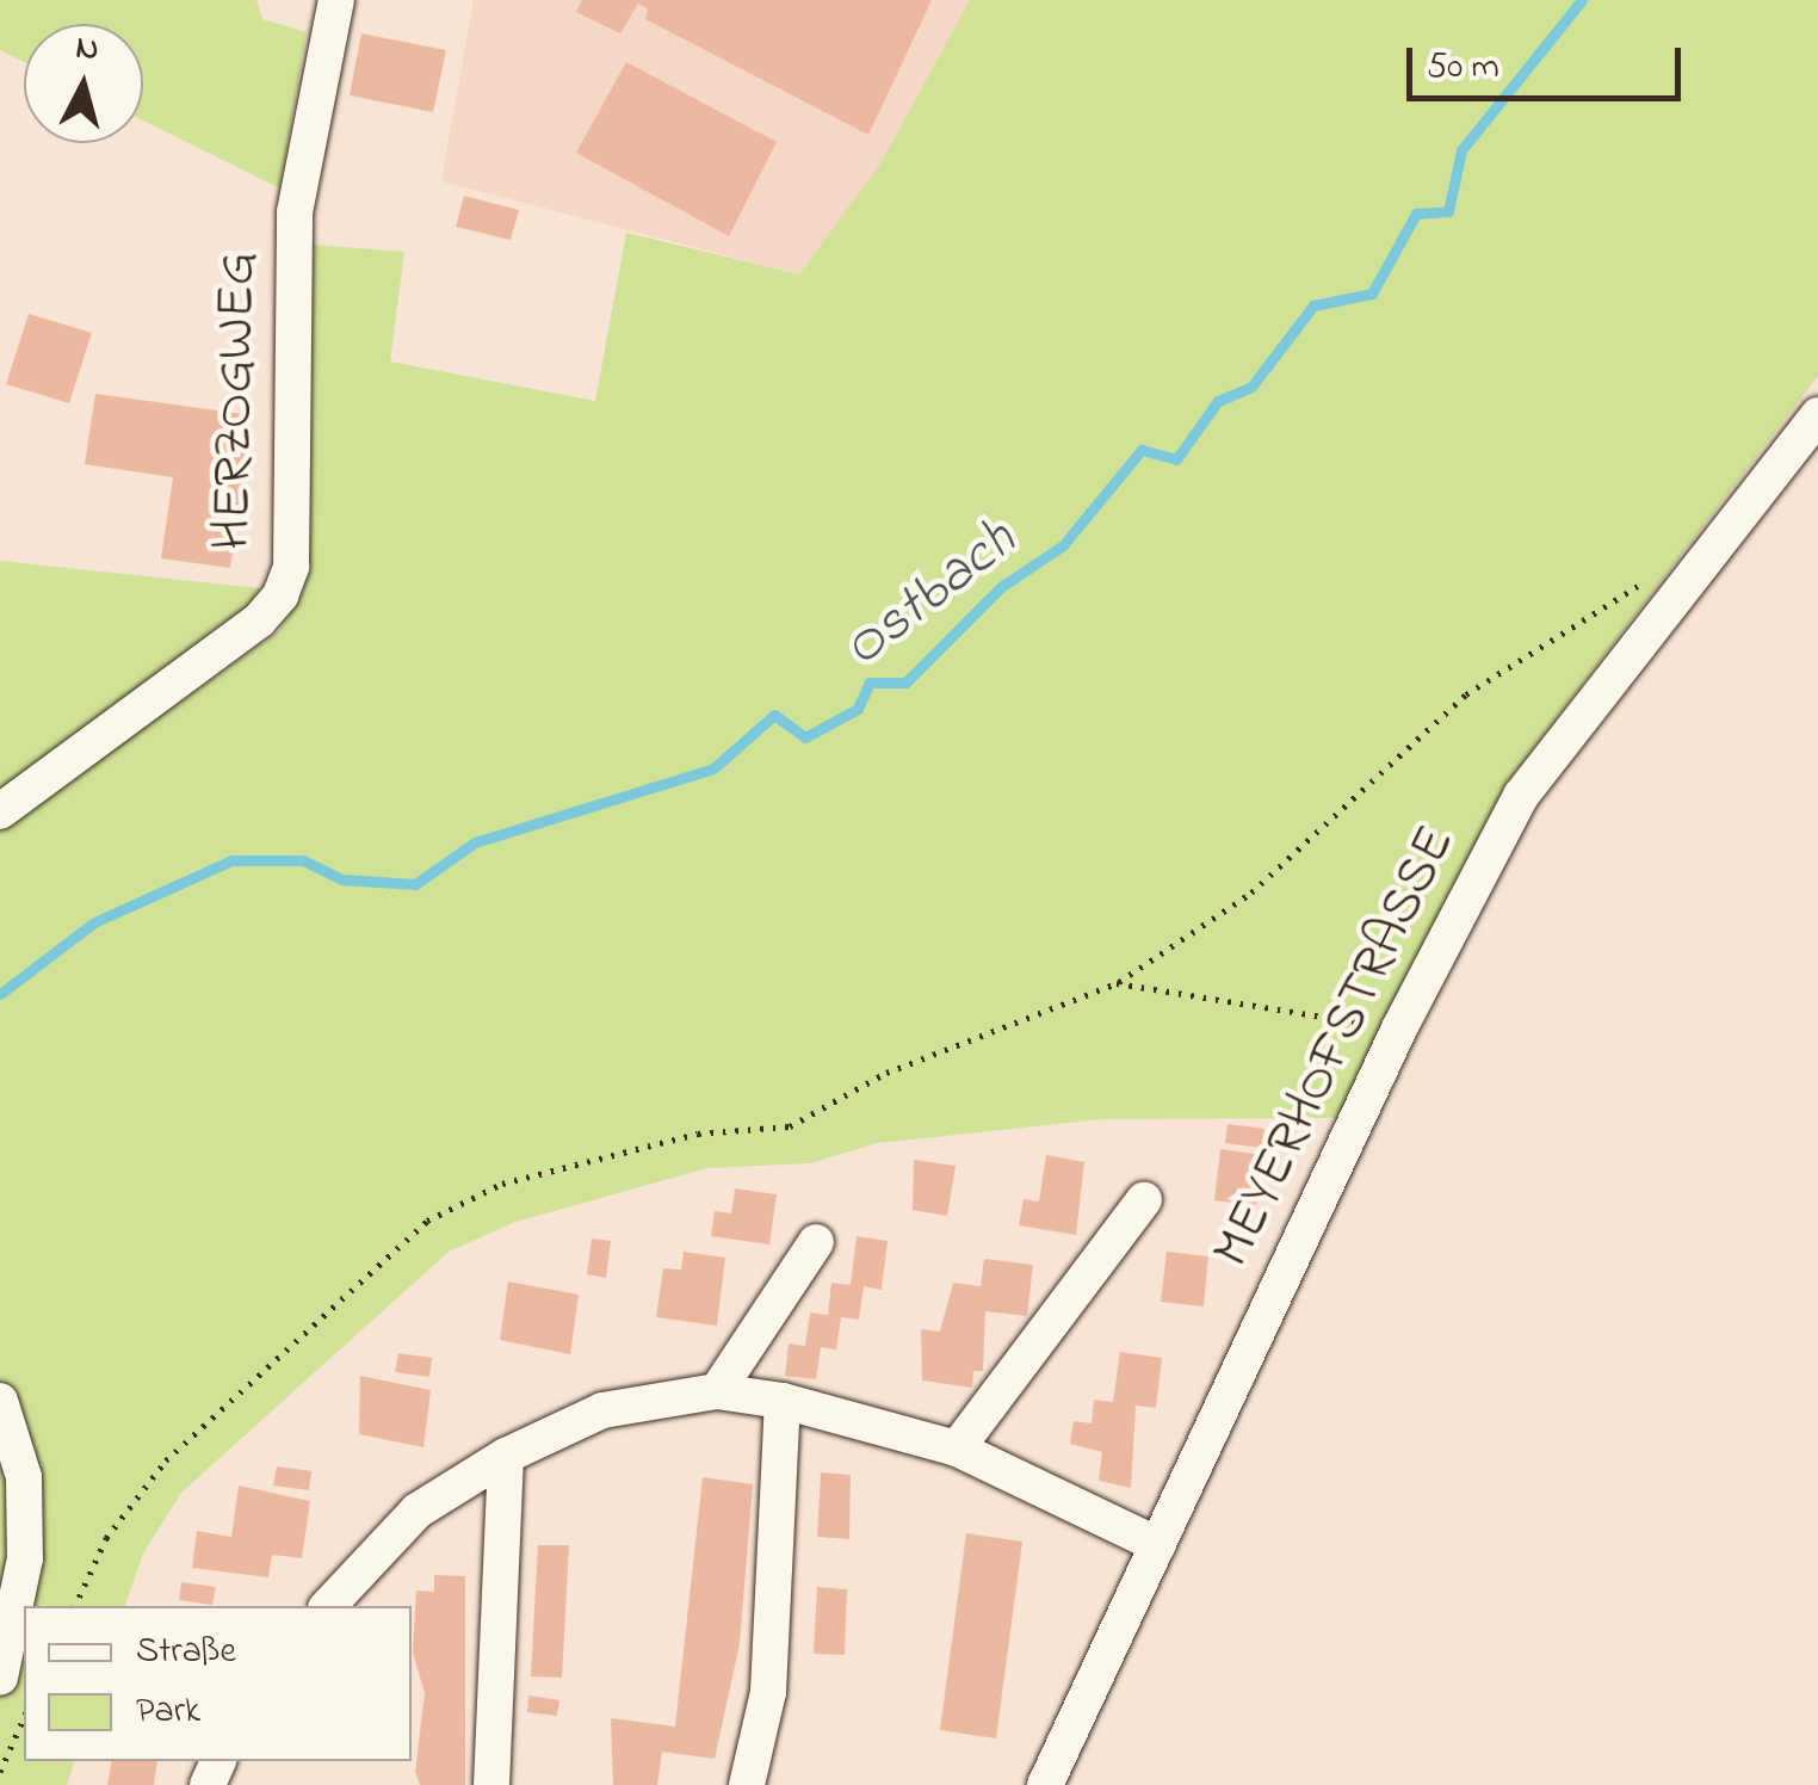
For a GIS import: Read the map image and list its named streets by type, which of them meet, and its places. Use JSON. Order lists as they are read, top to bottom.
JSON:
{
  "streets": {
    "street": ["HERZOGWEG", "MEYERHOFSTRASSE"]
  },
  "water": ["Ostbach"],
  "legend": ["Straße", "Park"],
  "scale_bar": "50 m",
  "north": "top"
}
